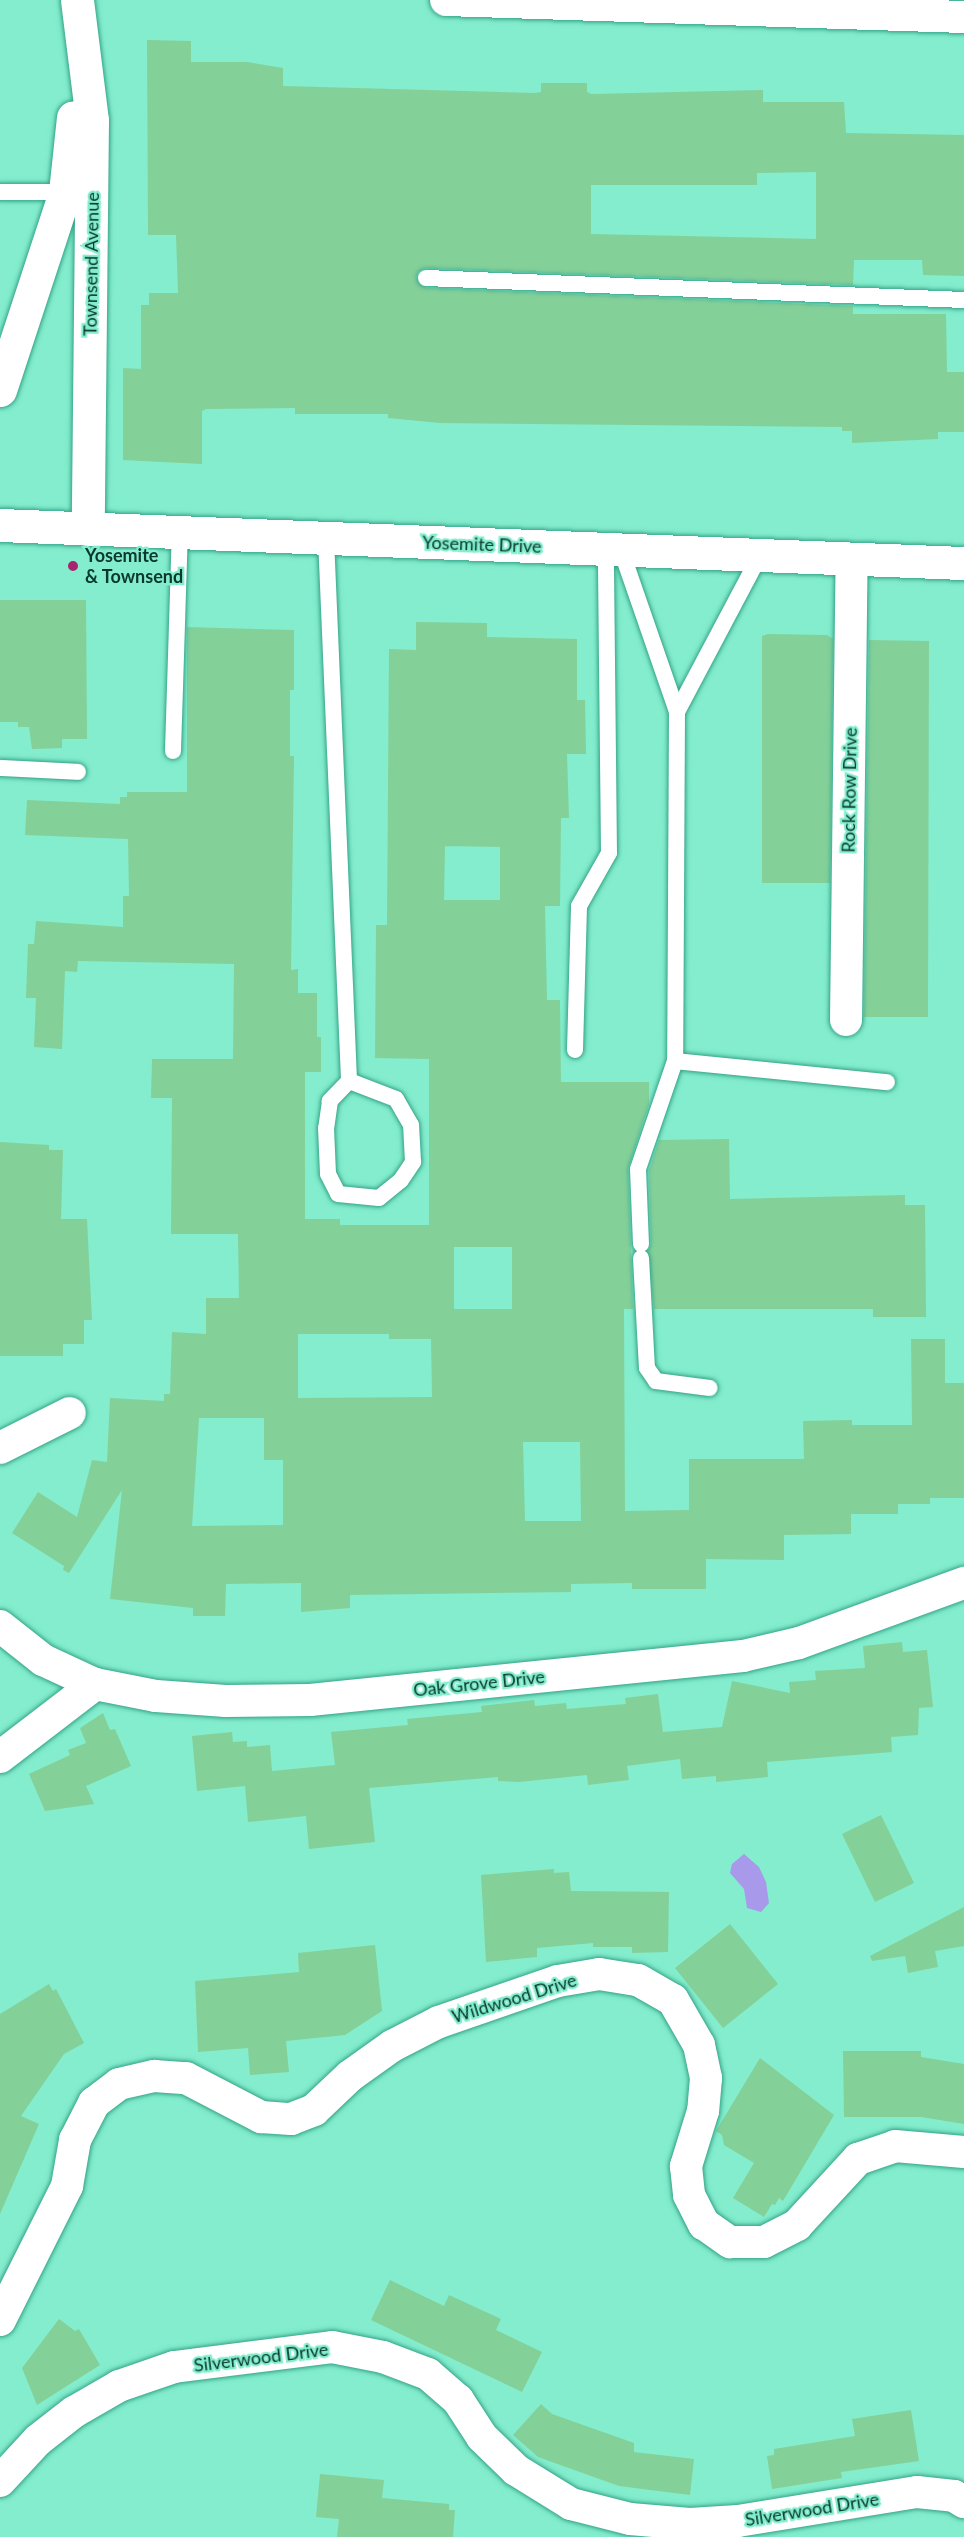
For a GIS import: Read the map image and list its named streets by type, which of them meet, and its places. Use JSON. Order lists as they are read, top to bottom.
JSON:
{
  "streets": {
    "street": [
      "Townsend Avenue",
      "Yosemite Drive",
      "Rock Row Drive",
      "Oak Grove Drive",
      "Wildwood Drive",
      "Silverwood Drive"
    ]
  },
  "crossings": [
    ["Townsend Avenue", "Yosemite Drive"],
    ["Yosemite Drive", "Rock Row Drive"]
  ],
  "places": ["Yosemite & Townsend"]
}
